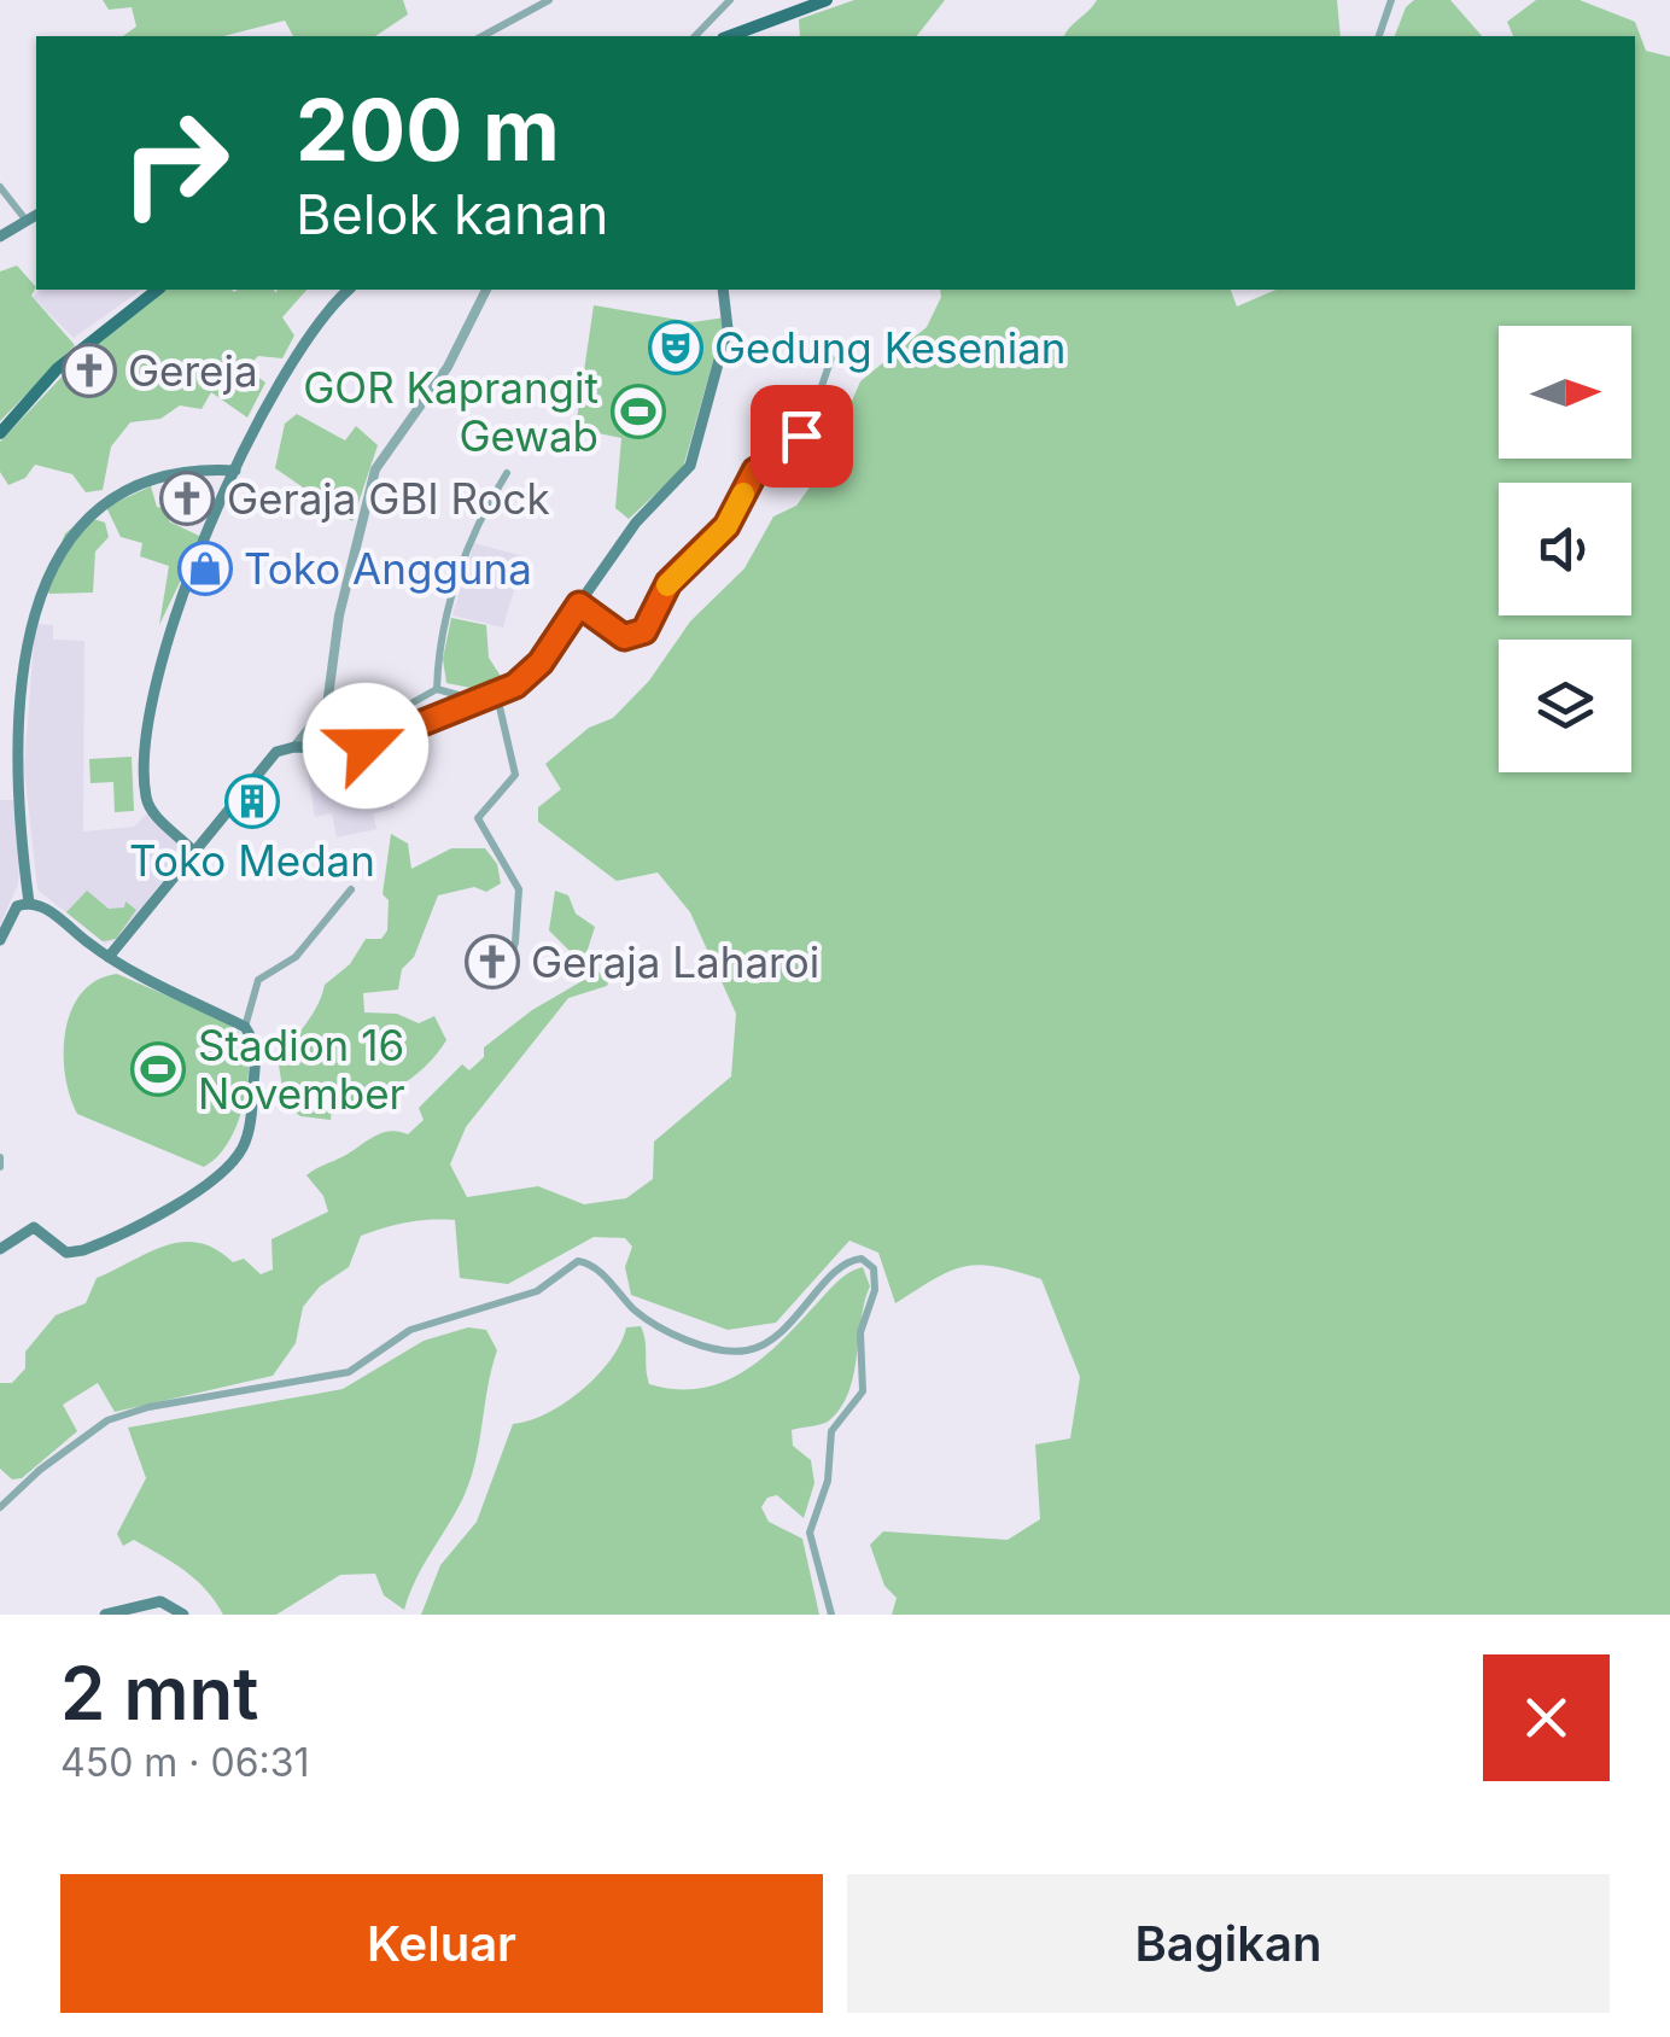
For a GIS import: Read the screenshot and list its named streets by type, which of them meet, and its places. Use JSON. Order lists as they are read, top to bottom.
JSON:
{
  "places": {
    "theatre": ["Gedung Kesenian"],
    "church": ["Gereja", "Geraja GBI Rock", "Geraja Laharoi"],
    "sports": ["GOR Kaprangit Gewab", "Stadion 16 November"],
    "shop": ["Toko Angguna"],
    "building": ["Toko Medan"]
  },
  "north": "right",
  "page": {
    "turn": ["200 m", "Belok kanan"],
    "heading": ["2 mnt", "450 m · 06:31"],
    "buttons": ["Keluar", "Bagikan"]
  }
}
